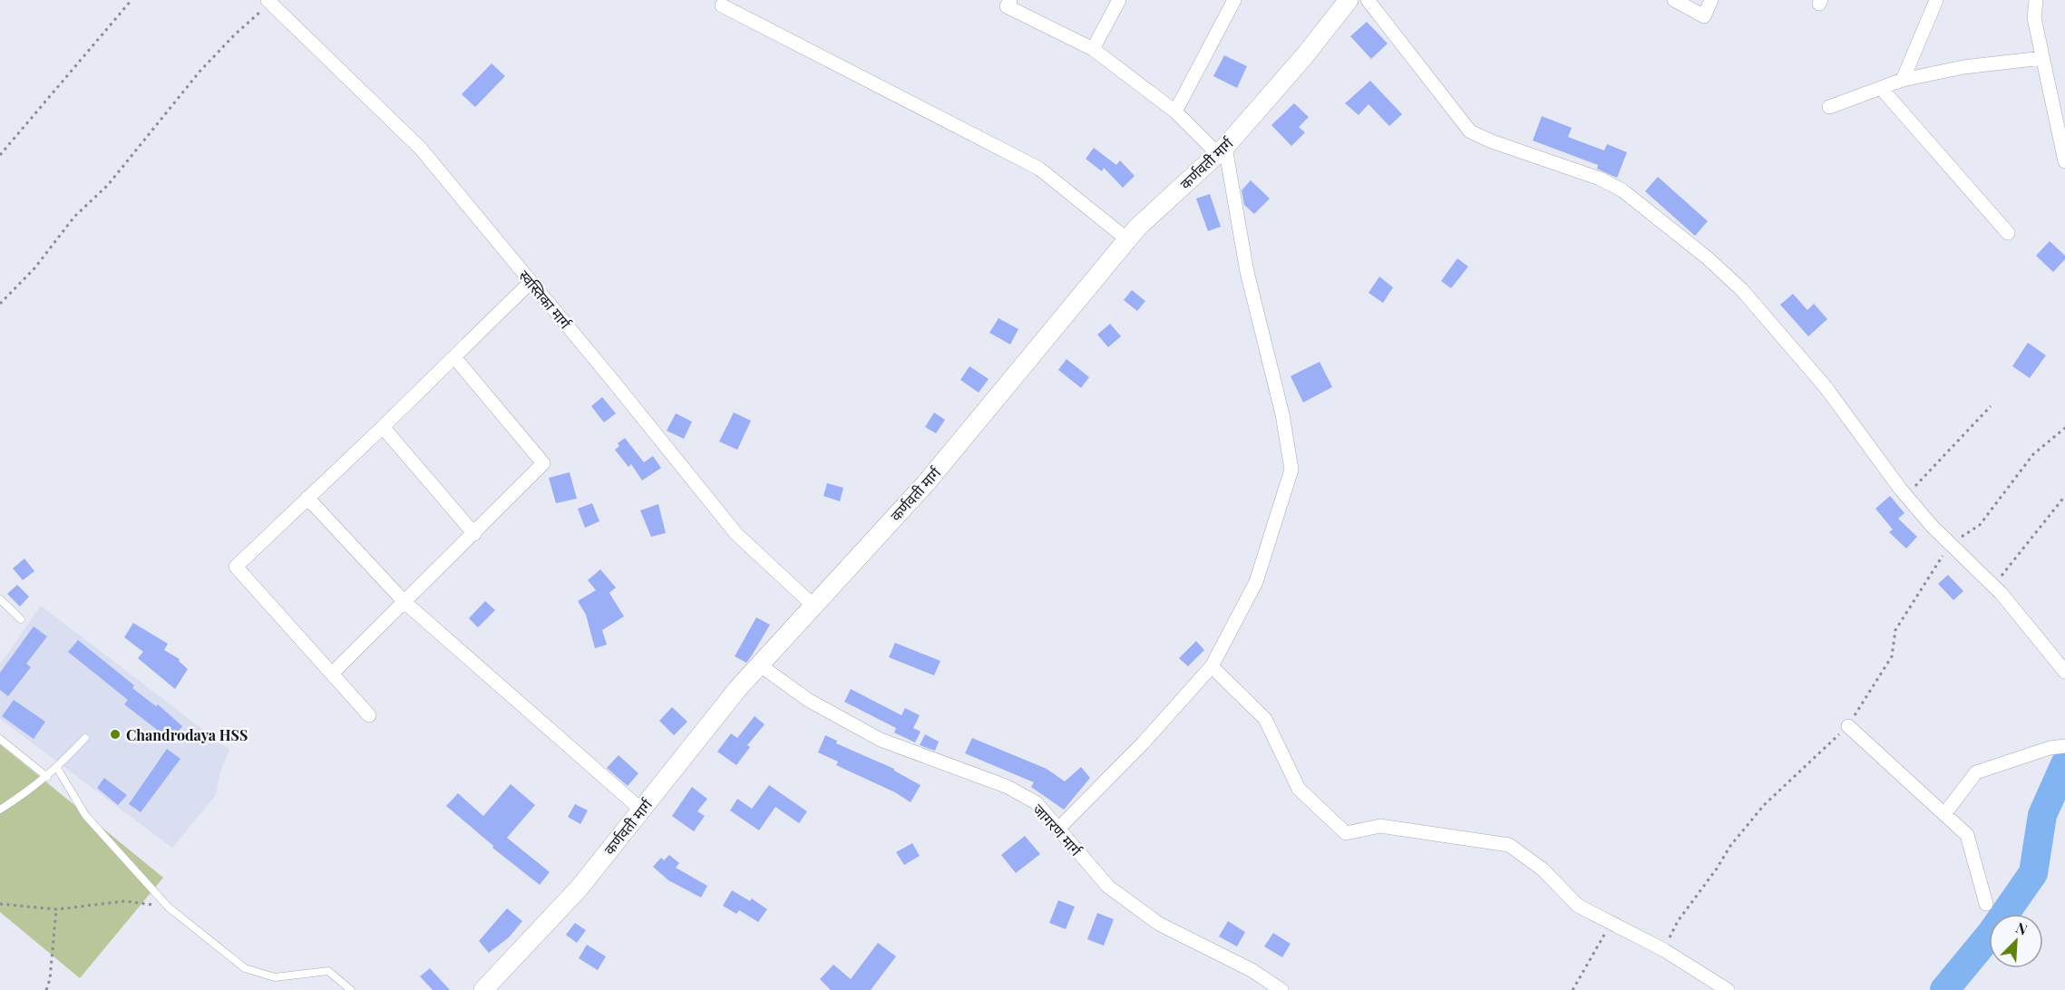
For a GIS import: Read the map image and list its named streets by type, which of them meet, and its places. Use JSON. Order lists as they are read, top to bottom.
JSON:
{
  "streets": {
    "main road": ["कर्णवती मार्ग"],
    "street": ["स्वस्तिका मार्ग", "जागरण मार्ग"]
  },
  "crossings": [
    ["कर्णवती मार्ग", "स्वस्तिका मार्ग"],
    ["कर्णवती मार्ग", "जागरण मार्ग"]
  ],
  "places": ["Chandrodaya HSS"],
  "north": "top right"
}
